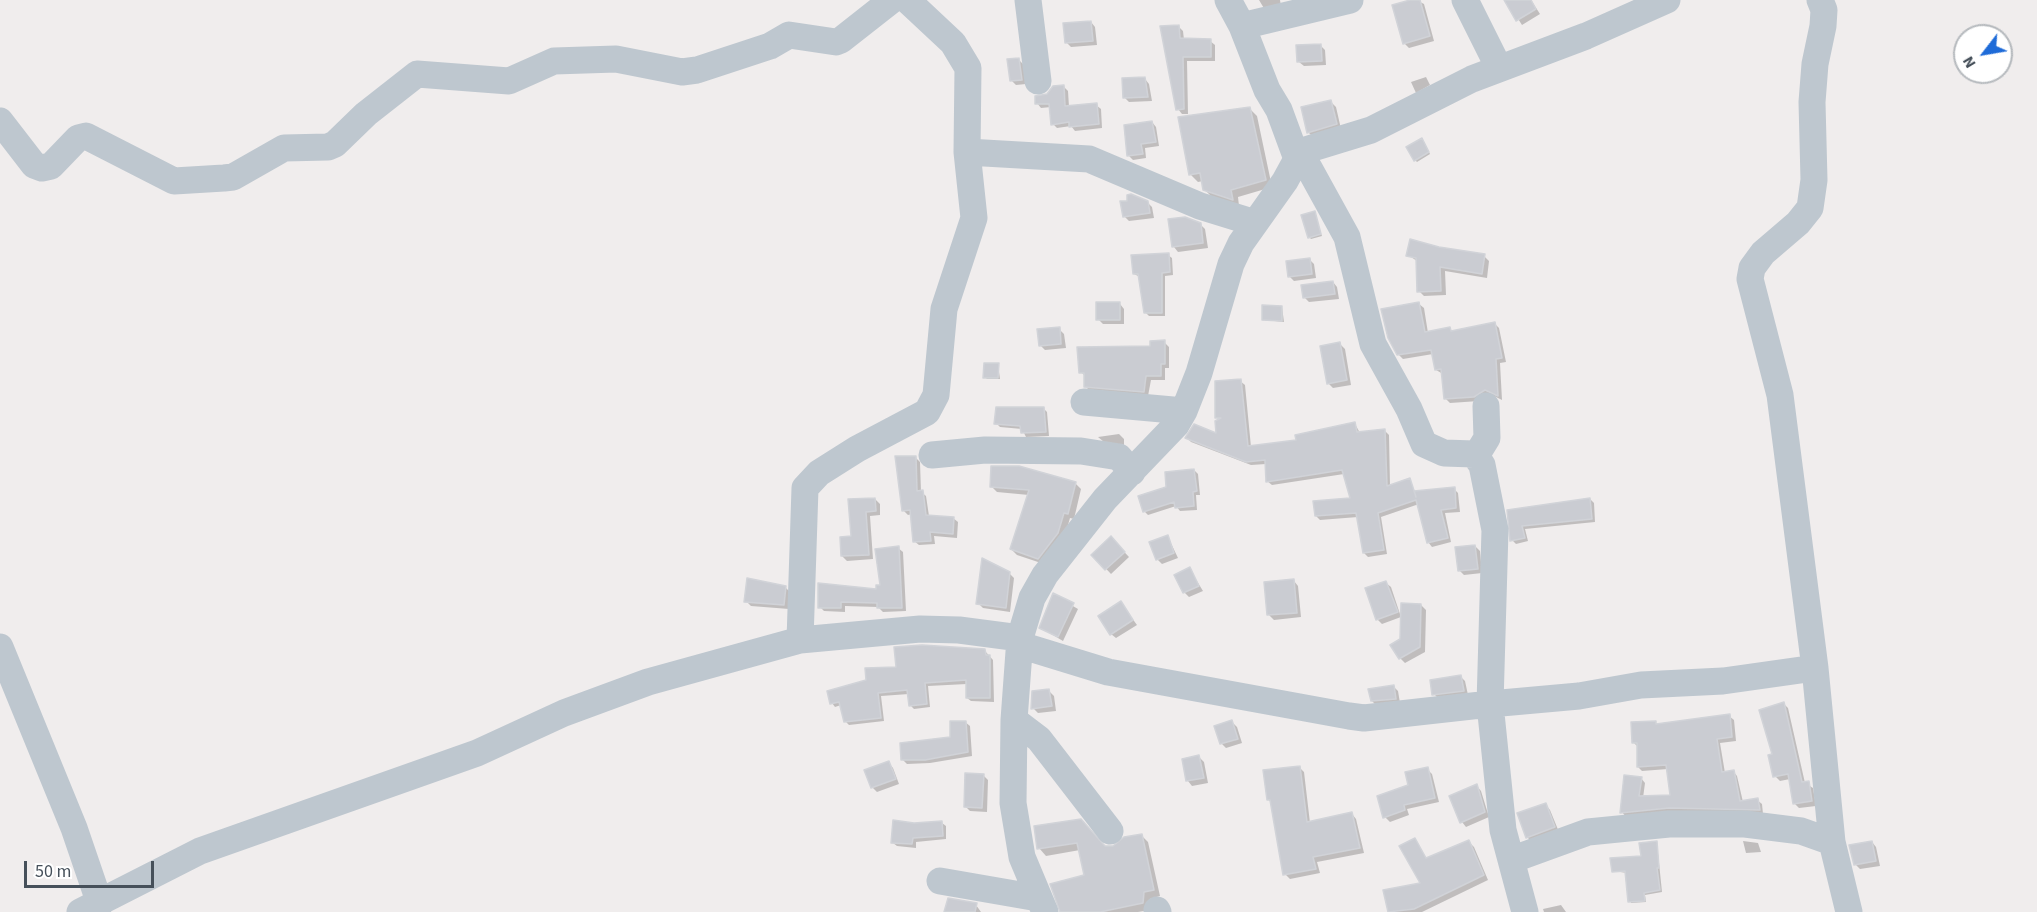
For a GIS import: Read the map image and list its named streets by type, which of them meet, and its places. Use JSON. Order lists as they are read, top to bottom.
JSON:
{
  "scale_bar": "50 m",
  "north": "bottom left"
}
